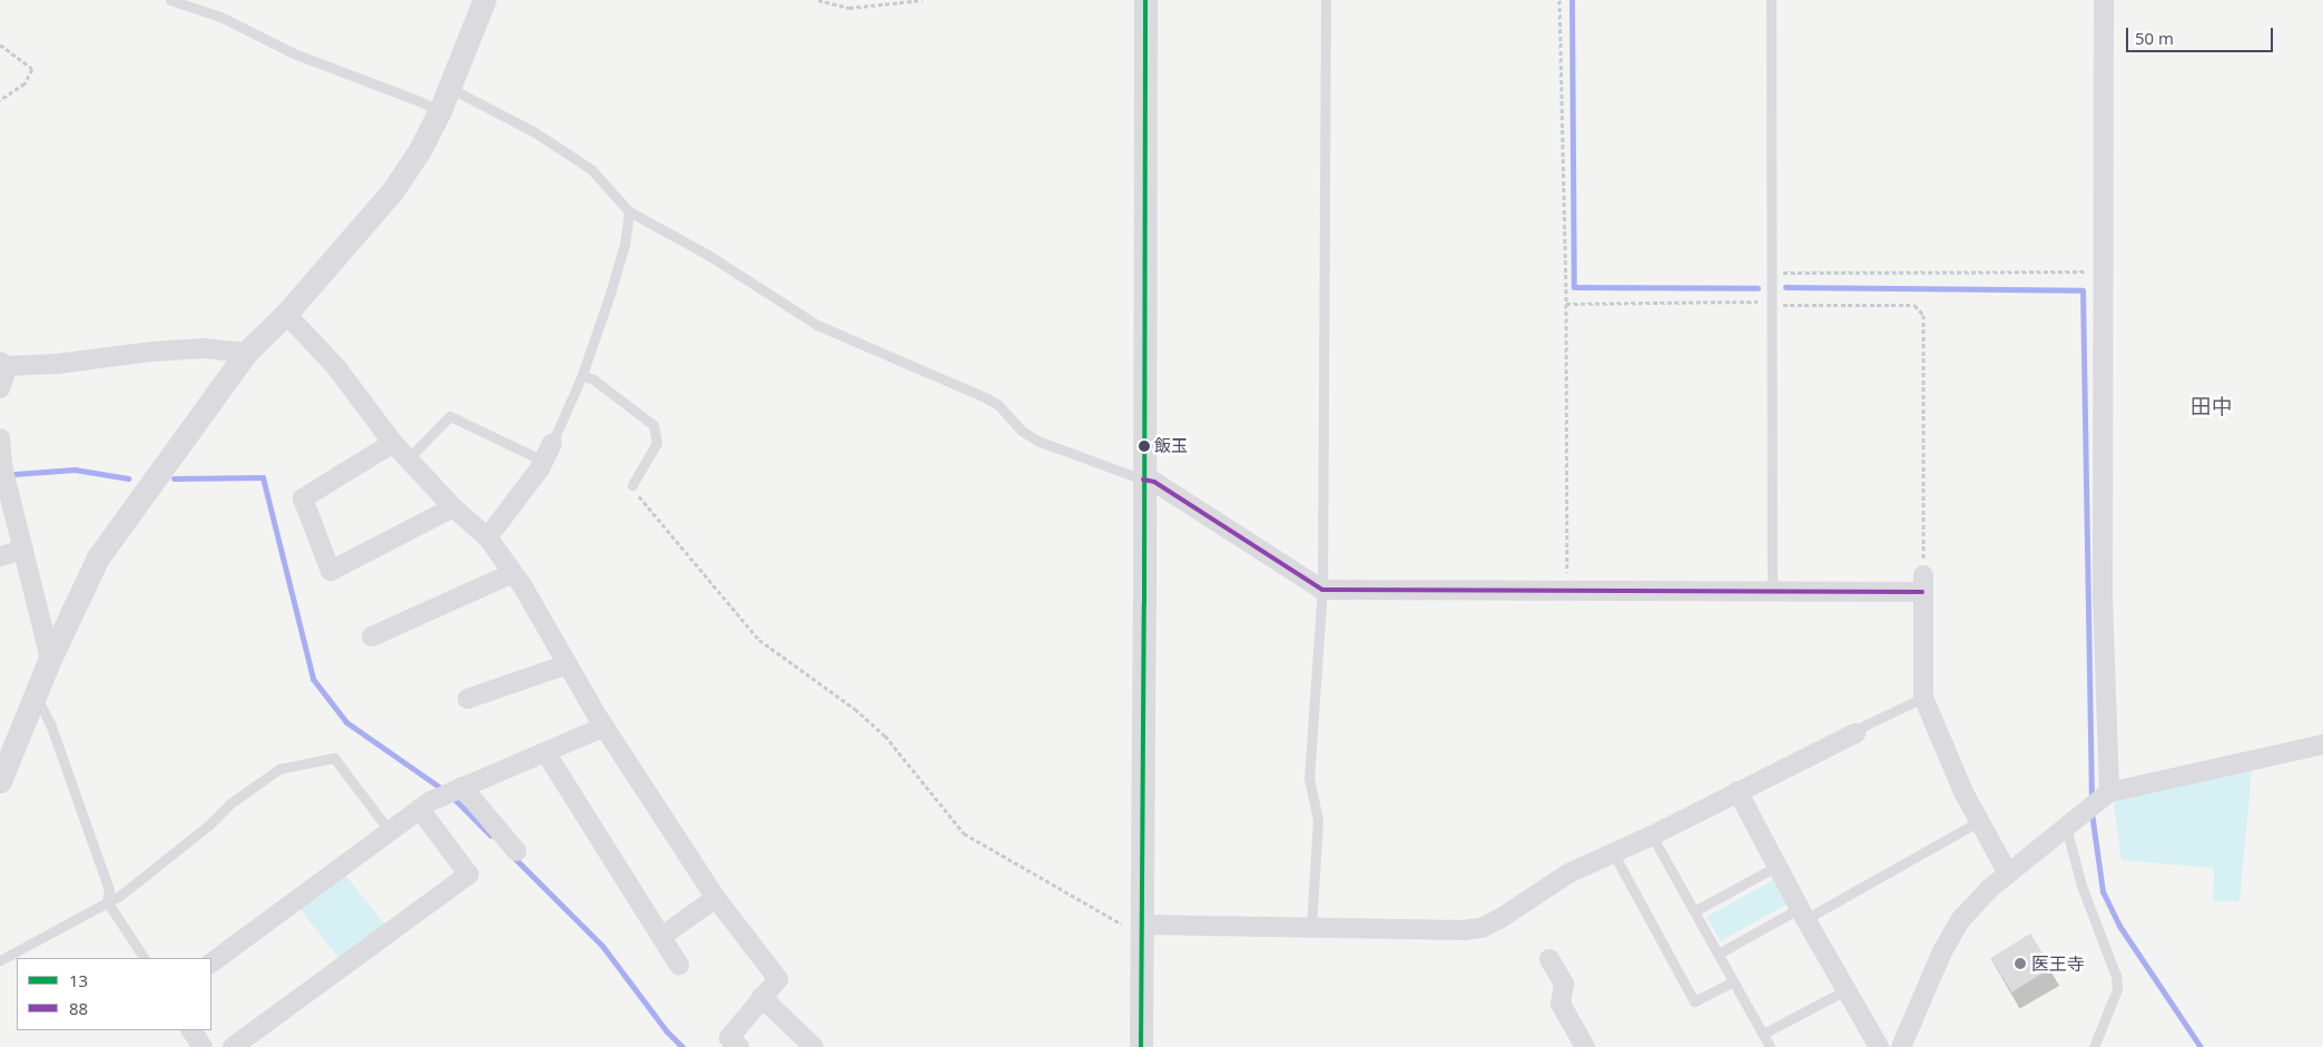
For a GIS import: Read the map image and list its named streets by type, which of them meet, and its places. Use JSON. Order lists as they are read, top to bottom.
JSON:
{
  "districts": ["田中"],
  "places": ["飯玉", "医王寺"],
  "lines": ["transit line 13", "transit line 88"],
  "legend": ["13", "88"],
  "scale_bar": "50 m"
}
